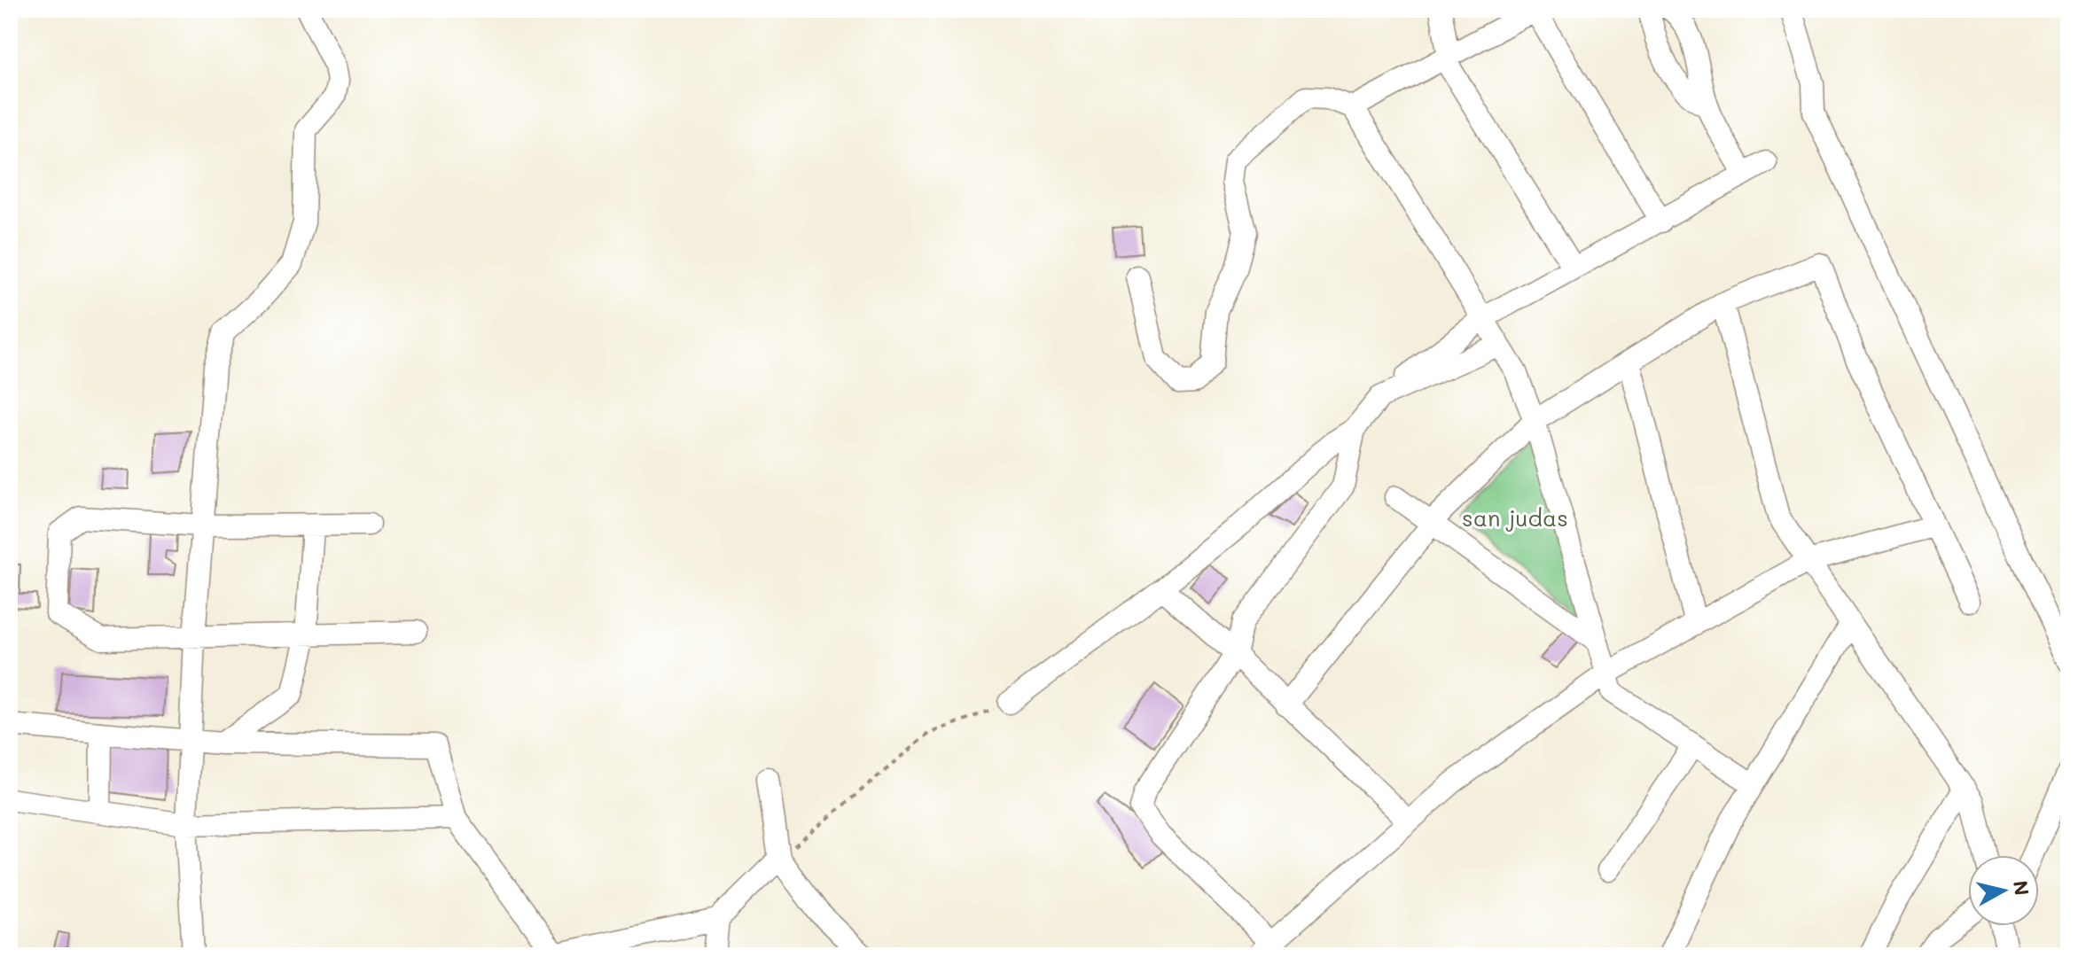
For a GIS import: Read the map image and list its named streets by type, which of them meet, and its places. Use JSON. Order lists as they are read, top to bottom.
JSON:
{
  "parks": ["san judas"],
  "north": "right"
}
